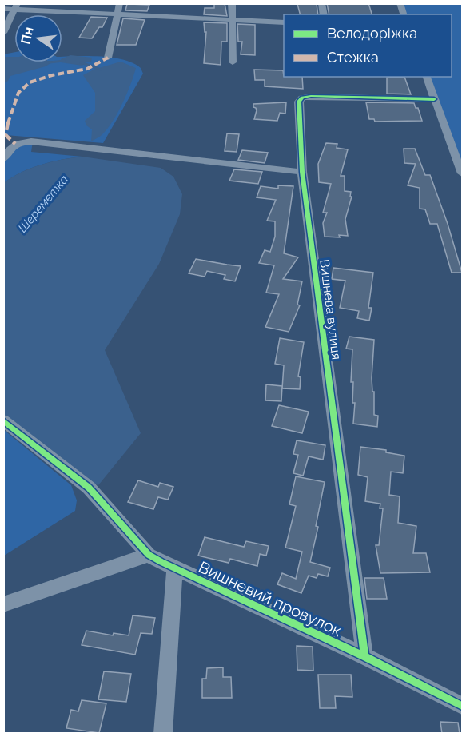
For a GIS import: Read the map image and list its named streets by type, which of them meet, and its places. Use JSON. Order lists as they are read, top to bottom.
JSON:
{
  "streets": {
    "street": ["Вишнева вулиця", "Вишневий провулок"]
  },
  "crossings": [
    ["Вишнева вулиця", "Вишневий провулок"]
  ],
  "water": ["Шереметка"],
  "legend": ["Велодоріжка", "Стежка"],
  "north": "left"
}
